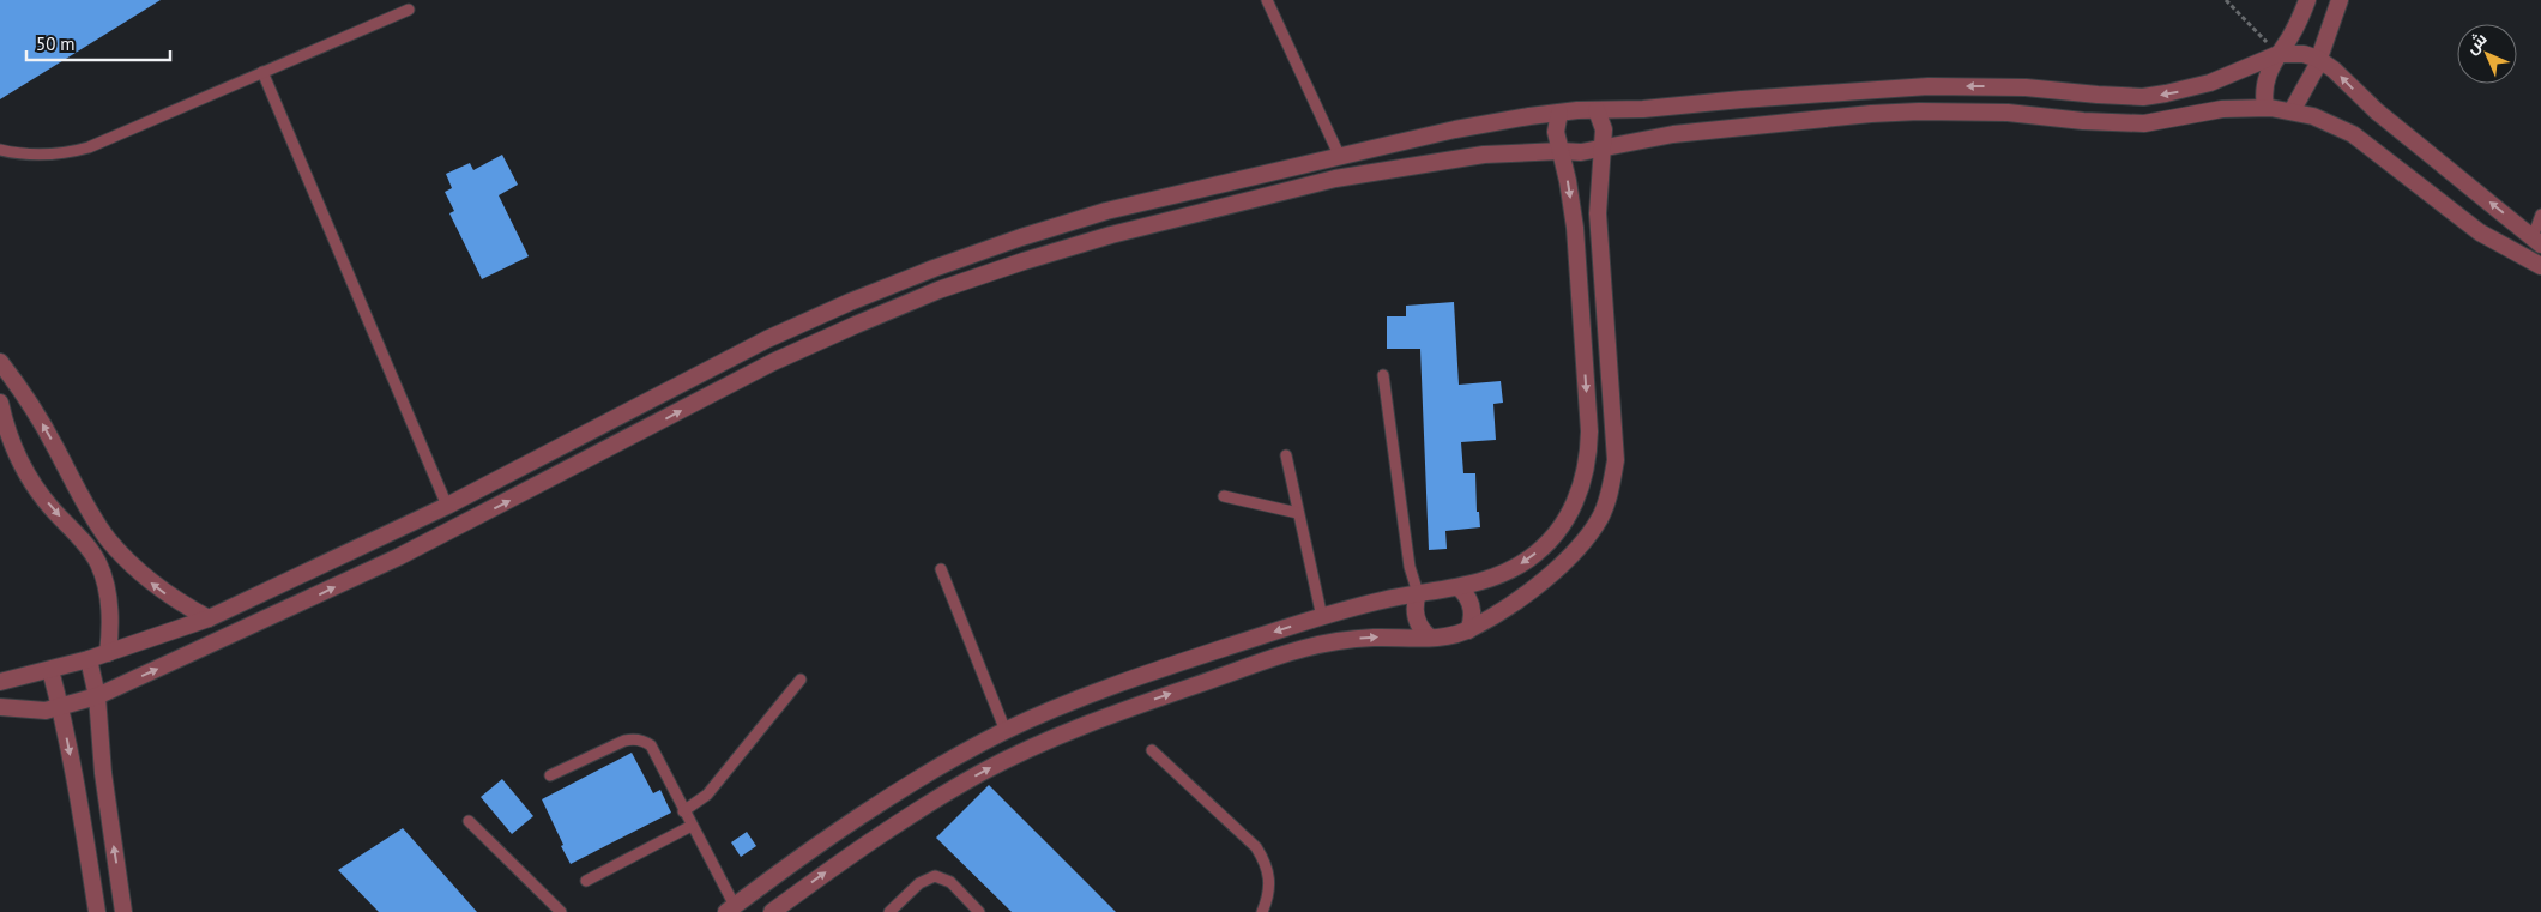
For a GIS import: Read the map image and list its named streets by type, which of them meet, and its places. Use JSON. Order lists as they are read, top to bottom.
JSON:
{
  "scale_bar": "50 m",
  "north": "top left"
}
